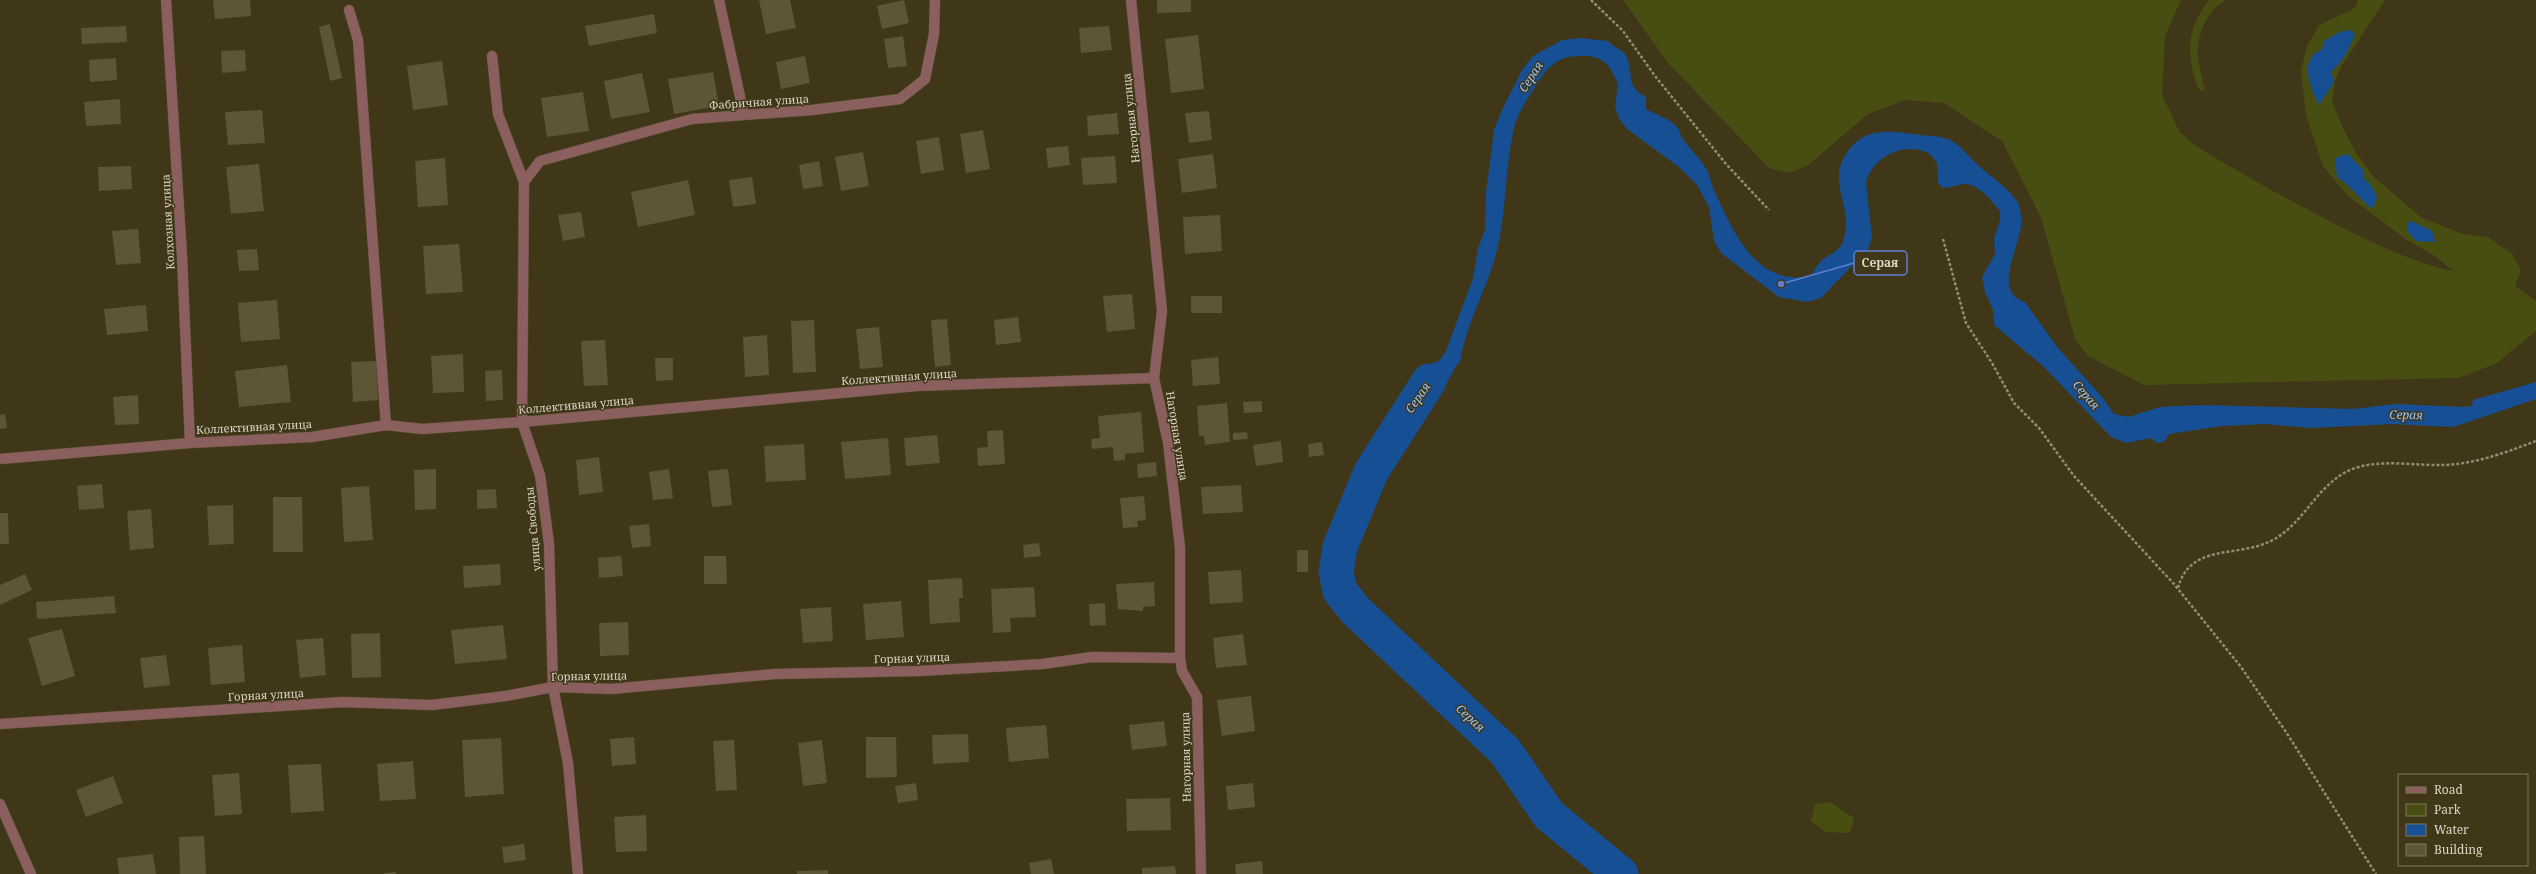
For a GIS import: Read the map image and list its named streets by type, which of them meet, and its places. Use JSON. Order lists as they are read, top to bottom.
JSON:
{
  "streets": {
    "street": [
      "Фабричная улица",
      "Нагорная улица",
      "Колхозная улица",
      "Коллективная улица",
      "улица Свободы",
      "Горная улица"
    ]
  },
  "crossings": [
    ["Фабричная улица", "улица Свободы"],
    ["Нагорная улица", "Коллективная улица"],
    ["Нагорная улица", "Горная улица"],
    ["Колхозная улица", "Коллективная улица"],
    ["Коллективная улица", "улица Свободы"],
    ["улица Свободы", "Горная улица"]
  ],
  "water": ["Серая"],
  "places": ["Серая"],
  "legend": [
    "Road",
    "Park",
    "Water",
    "Building"
  ]
}
